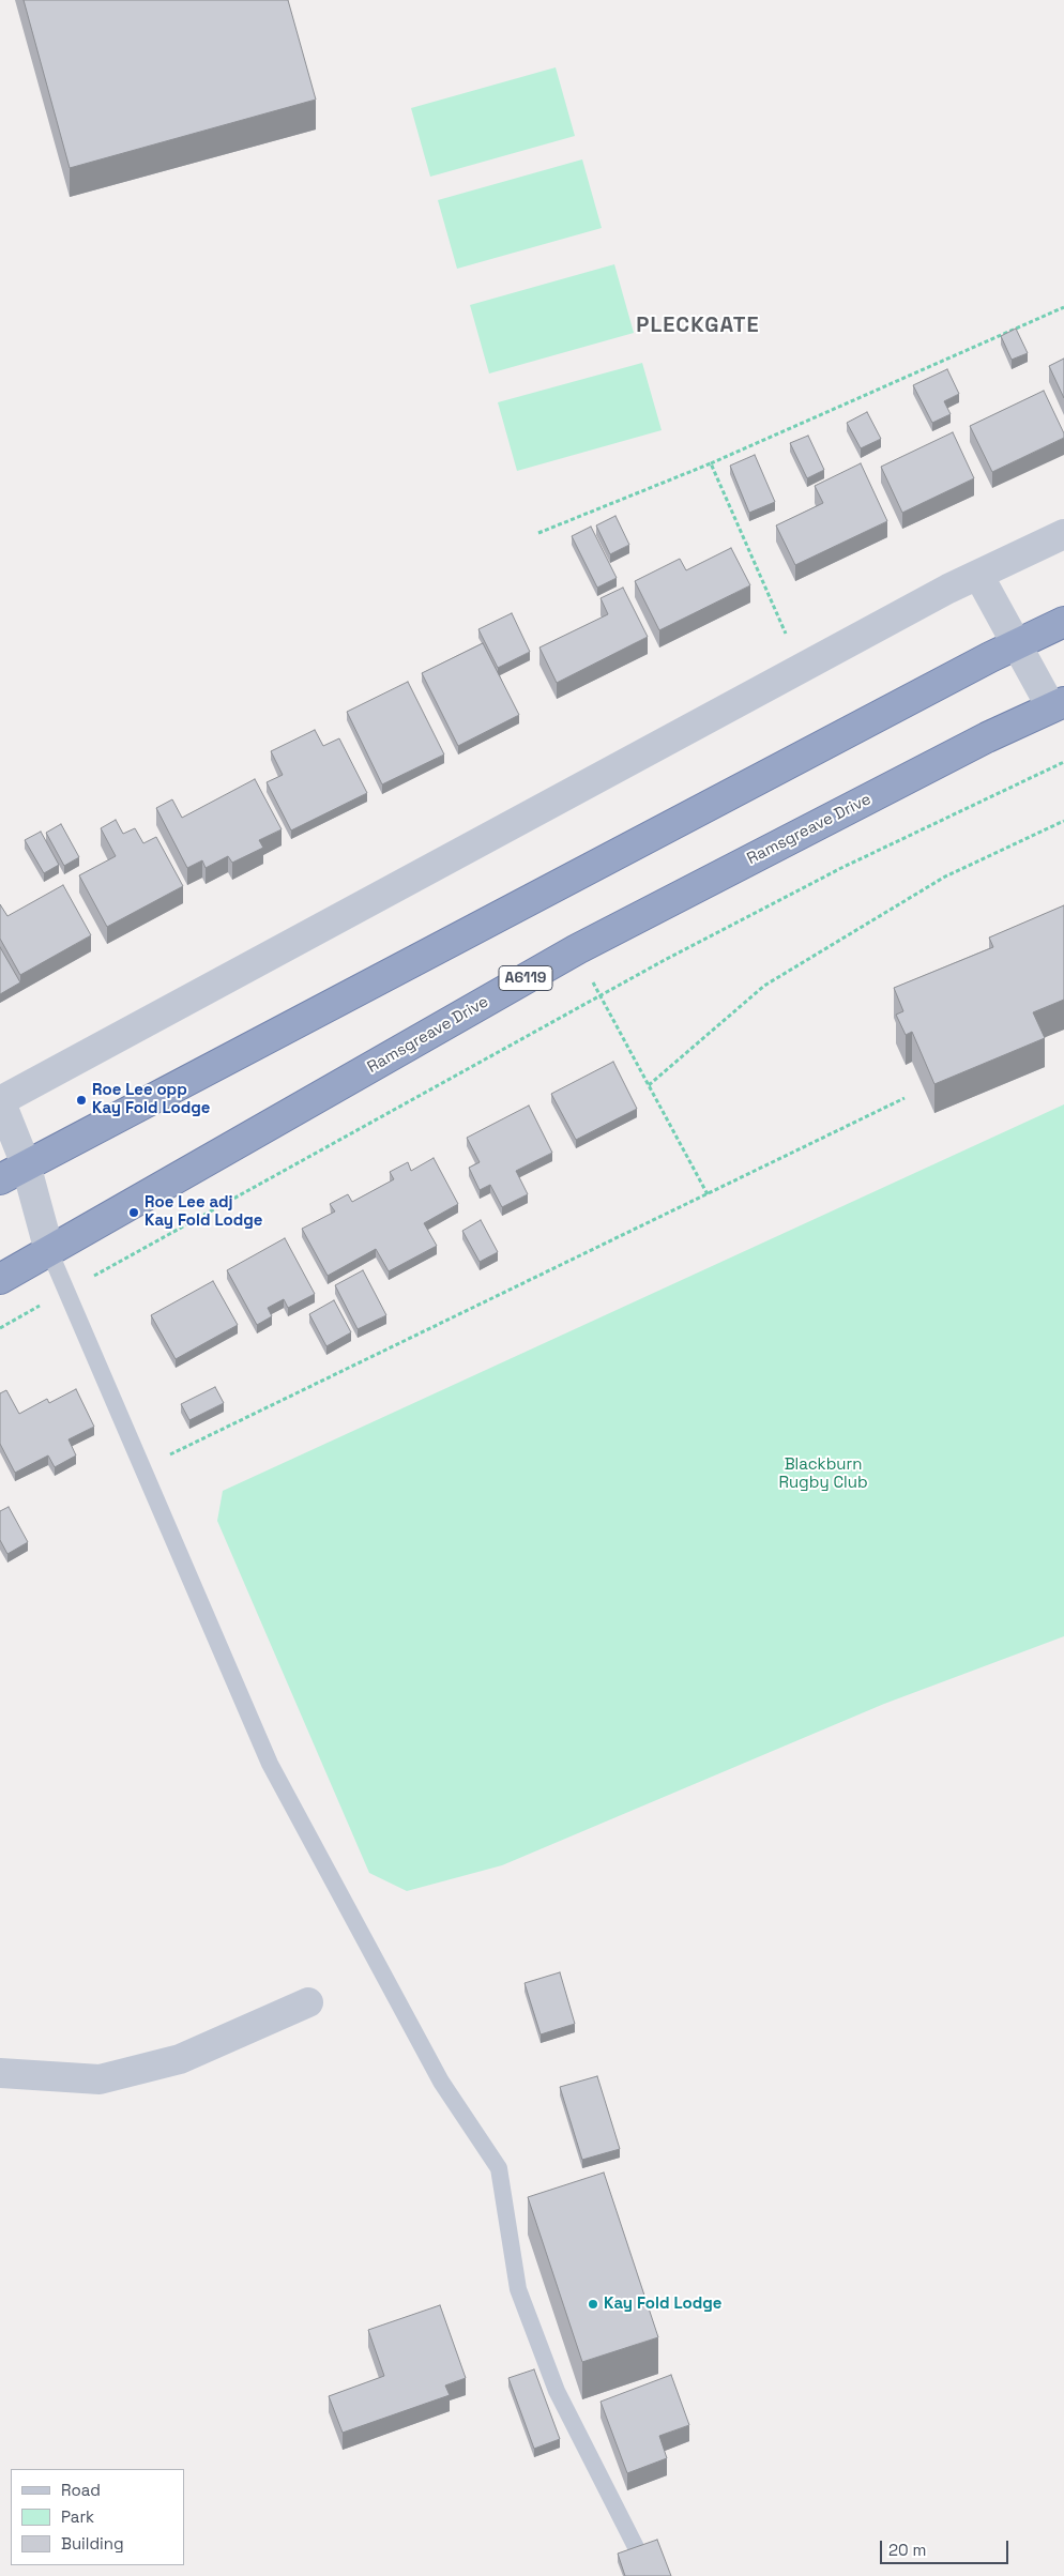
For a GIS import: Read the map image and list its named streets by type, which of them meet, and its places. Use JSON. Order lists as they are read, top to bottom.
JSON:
{
  "streets": {
    "highway": ["Ramsgreave Drive", "A6119"]
  },
  "districts": ["PLECKGATE"],
  "parks": ["Blackburn Rugby Club"],
  "places": ["Roe Lee opp Kay Fold Lodge", "Roe Lee adj Kay Fold Lodge", "Kay Fold Lodge"],
  "legend": ["Road", "Park", "Building"],
  "scale_bar": "20 m"
}
